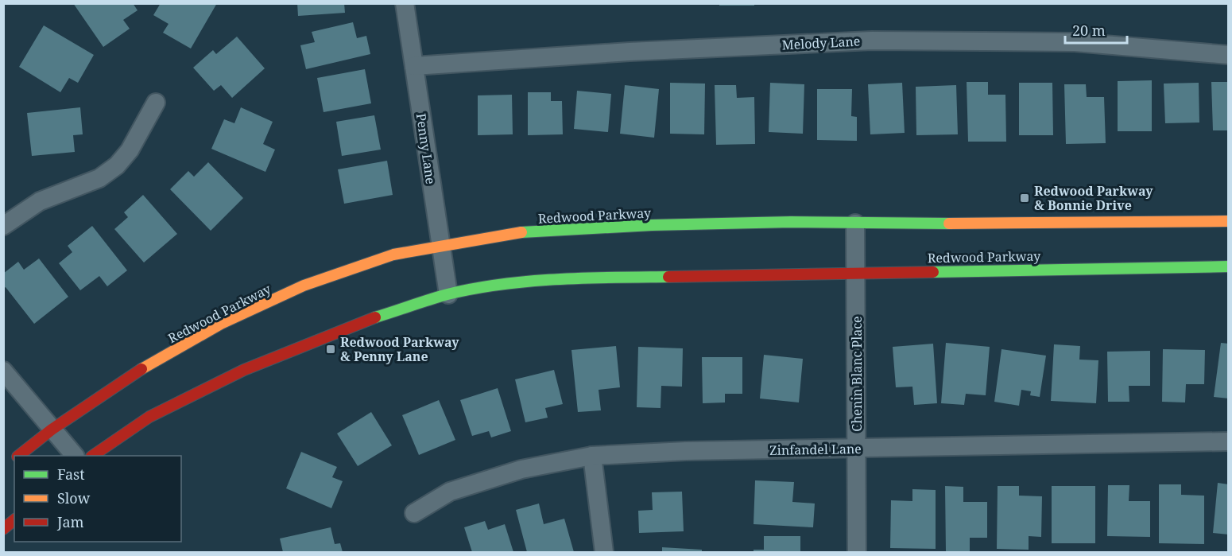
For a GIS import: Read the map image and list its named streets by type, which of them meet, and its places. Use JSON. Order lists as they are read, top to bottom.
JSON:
{
  "streets": {
    "main road": ["Redwood Parkway"],
    "street": [
      "Melody Lane",
      "Penny Lane",
      "Chenin Blanc Place",
      "Zinfandel Lane"
    ]
  },
  "crossings": [
    ["Melody Lane", "Penny Lane"],
    ["Penny Lane", "Redwood Parkway"],
    ["Redwood Parkway", "Chenin Blanc Place"],
    ["Chenin Blanc Place", "Zinfandel Lane"]
  ],
  "places": {
    "transit": ["Redwood Parkway & Bonnie Drive", "Redwood Parkway & Penny Lane"]
  },
  "legend": ["Fast", "Slow", "Jam"],
  "scale_bar": "20 m"
}
